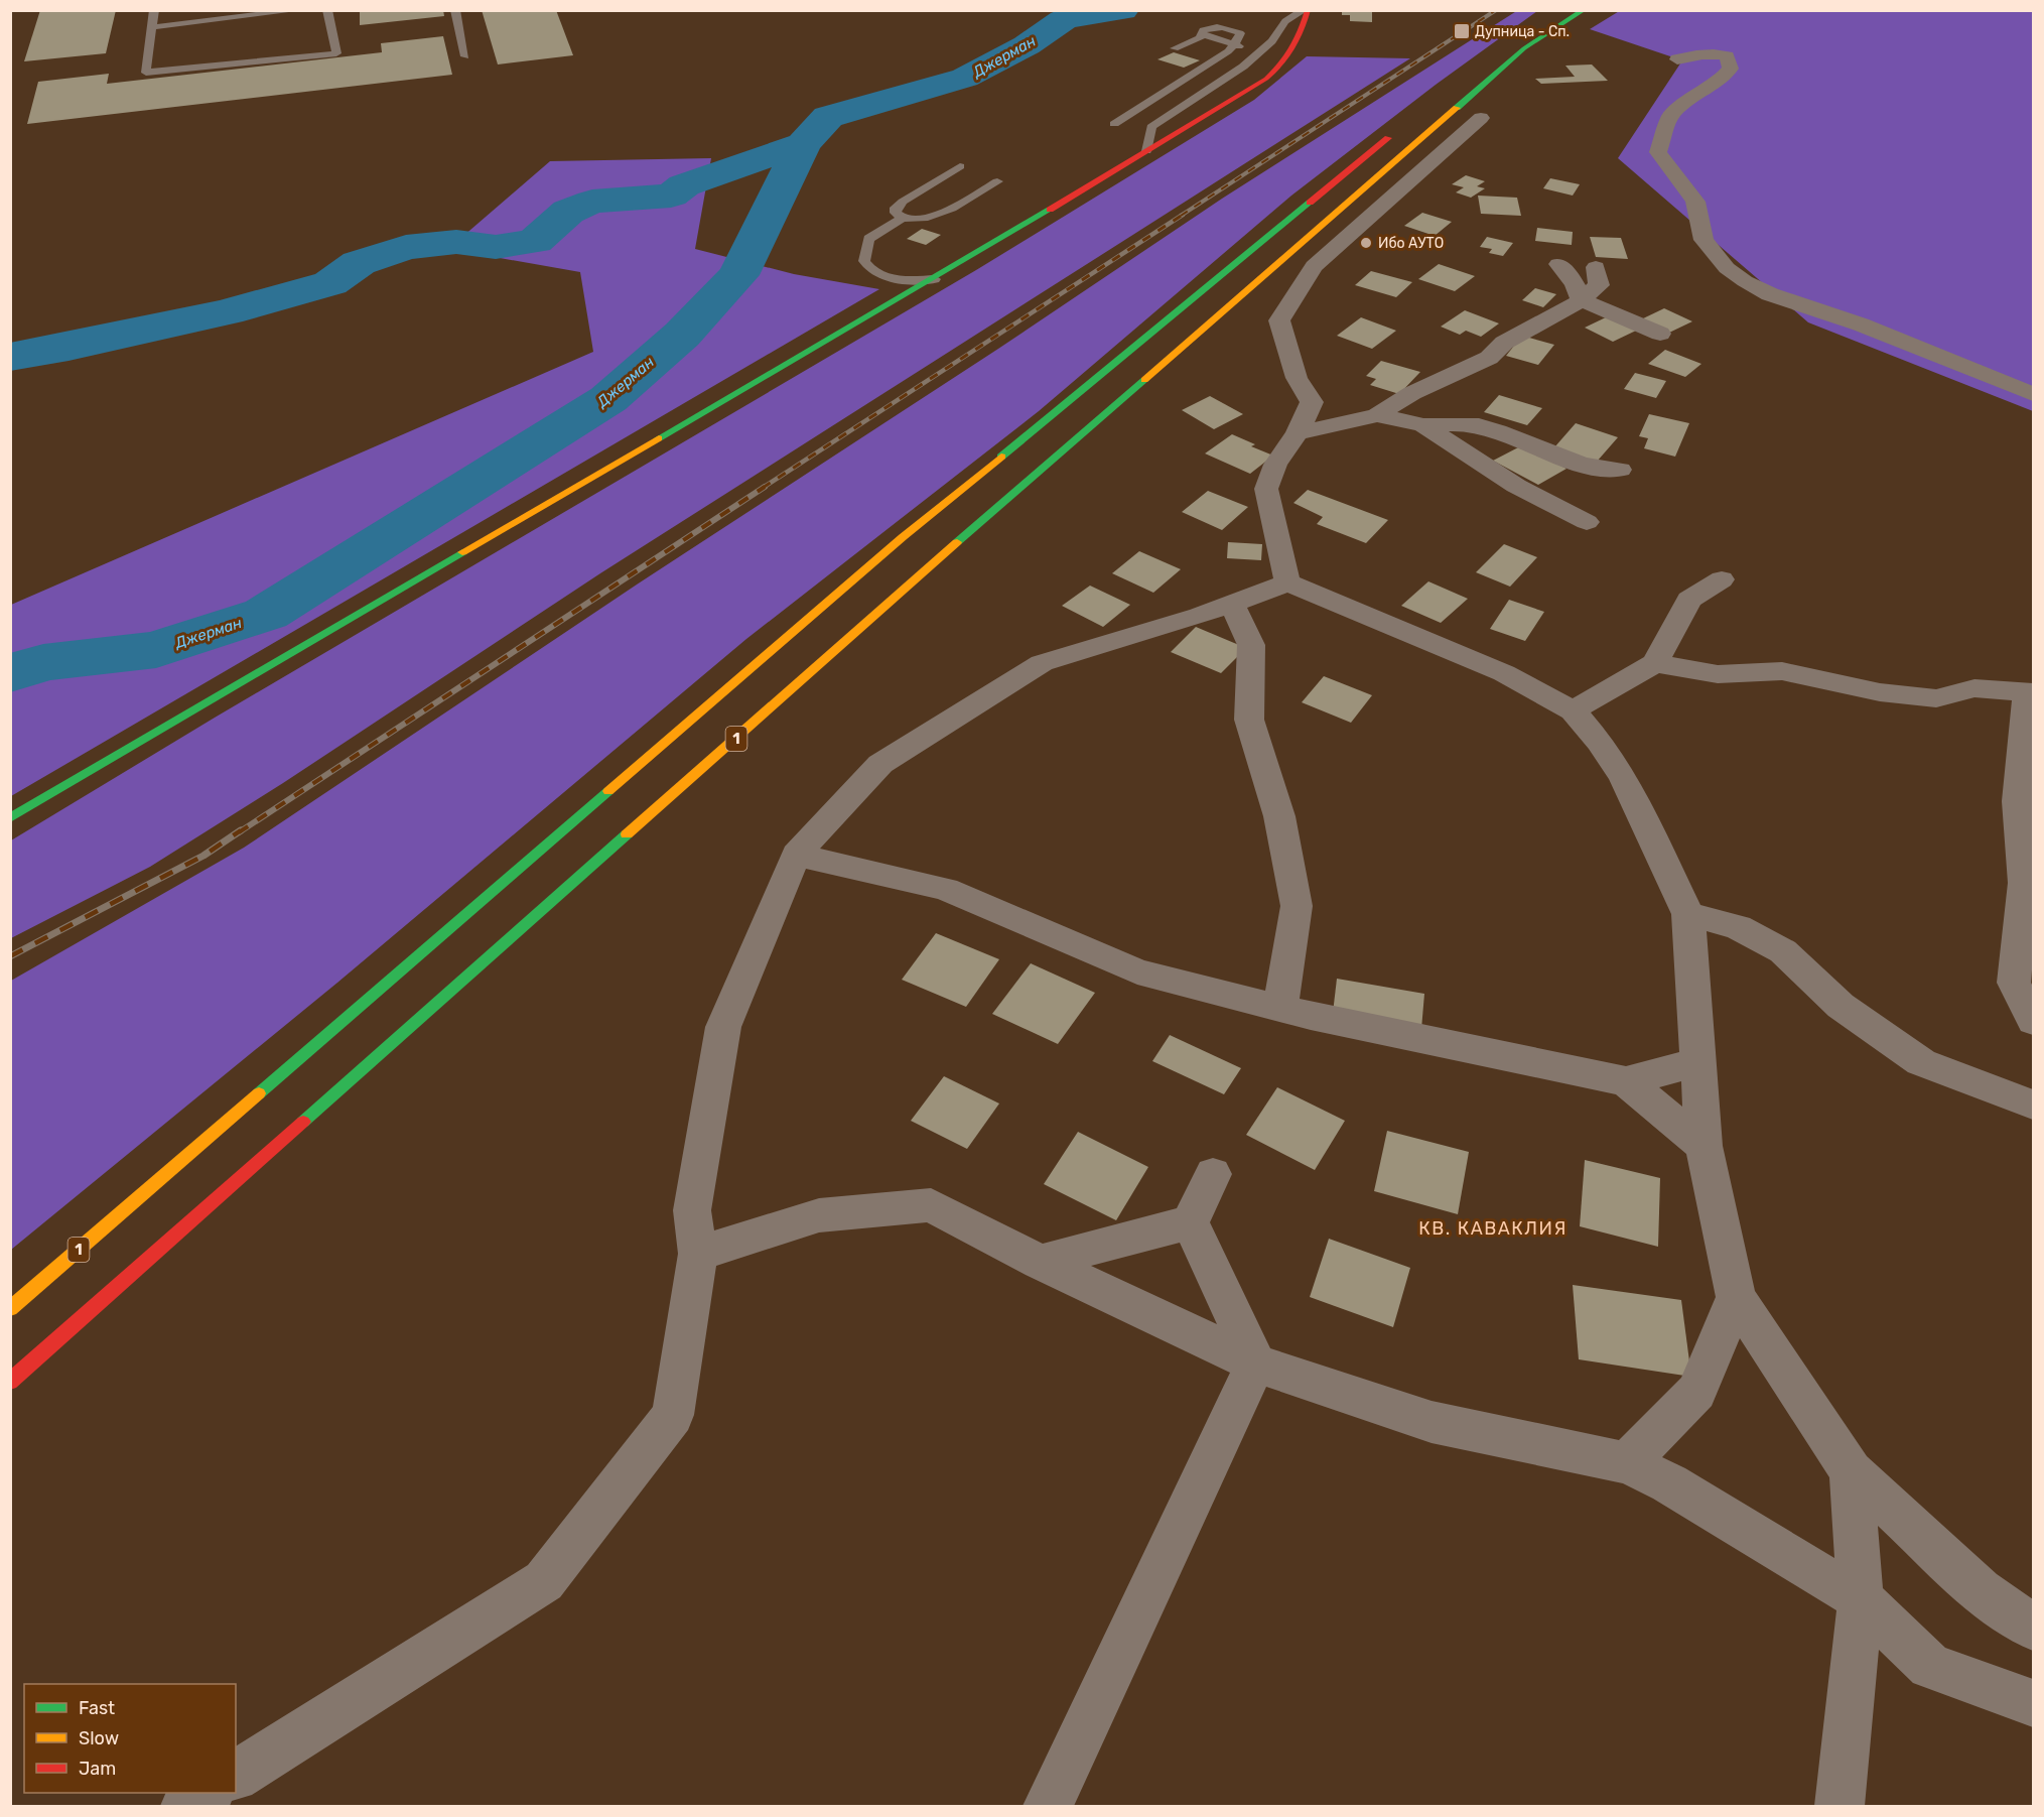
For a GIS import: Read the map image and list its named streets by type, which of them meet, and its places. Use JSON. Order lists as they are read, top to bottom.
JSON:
{
  "streets": {
    "main road": ["1"]
  },
  "districts": ["КВ. КАВАКЛИЯ"],
  "water": ["Джерман"],
  "places": {
    "transit": ["Дупница - Сп."],
    "other": ["Ибо АУТО"]
  },
  "legend": ["Fast", "Slow", "Jam"]
}
